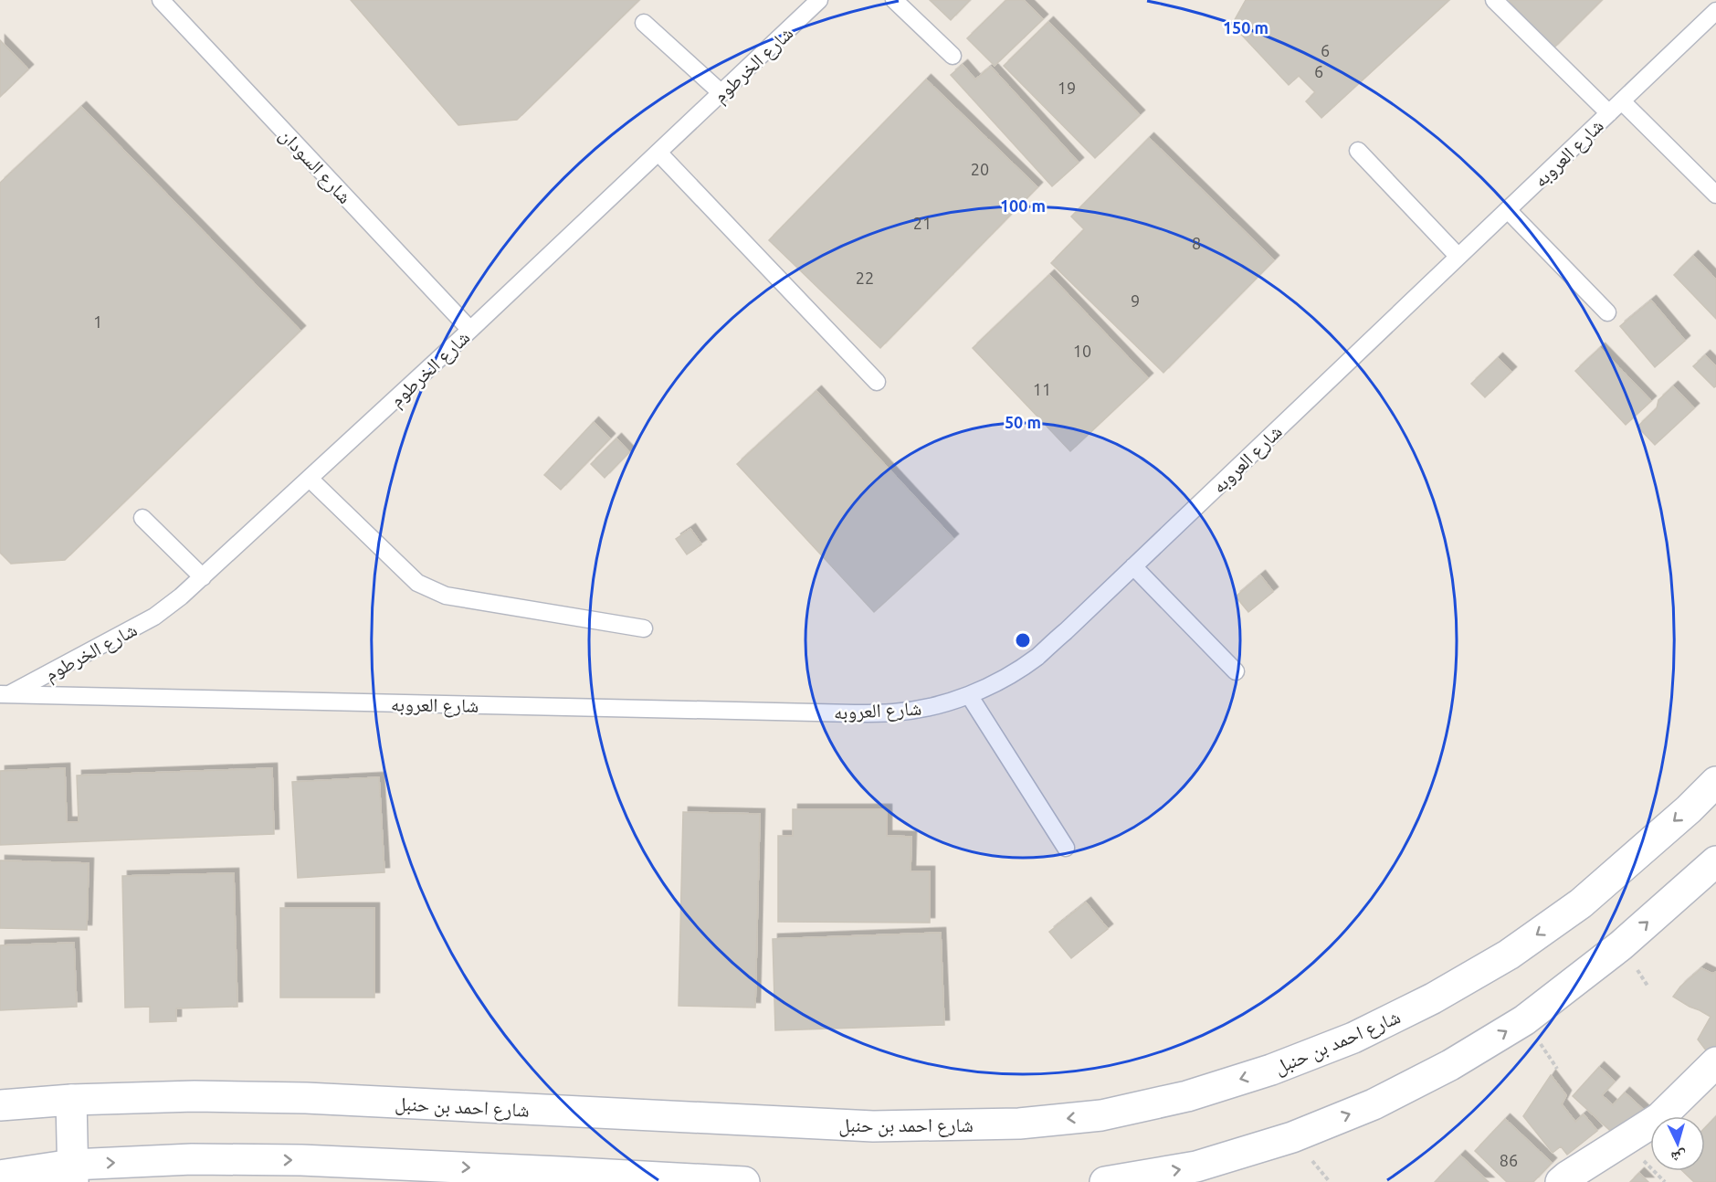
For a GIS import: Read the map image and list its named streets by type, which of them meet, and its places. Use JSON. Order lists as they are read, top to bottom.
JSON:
{
  "streets": {
    "street": ["شارع احمد بن حنبل"],
    "lane": ["شارع الخرطوم", "شارع العروبه", "شارع السودان"]
  },
  "crossings": [
    ["شارع الخرطوم", "شارع العروبه"],
    ["شارع الخرطوم", "شارع السودان"]
  ],
  "house_numbers": [
    "6",
    "6",
    "19",
    "20",
    "21",
    "8",
    "22",
    "9",
    "1",
    "10",
    "11",
    "86"
  ],
  "north": "bottom",
  "rings": ["150 m", "100 m", "50 m"]
}
